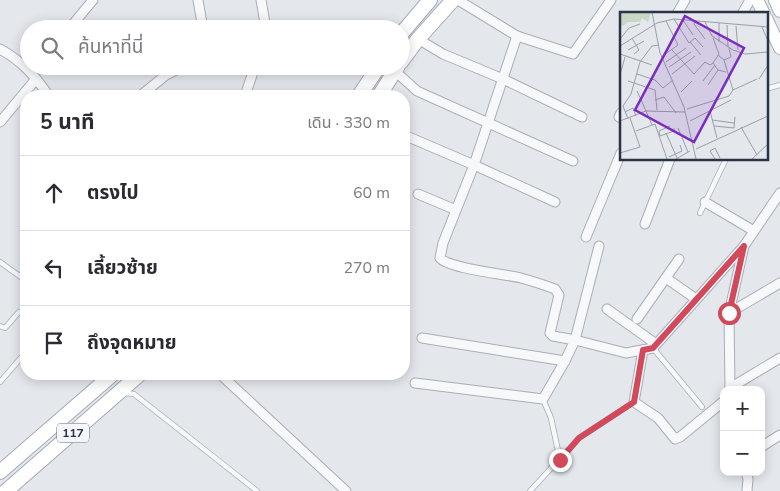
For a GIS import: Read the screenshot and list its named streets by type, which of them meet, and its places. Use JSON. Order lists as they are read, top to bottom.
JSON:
{
  "streets": {
    "main road": ["117"]
  },
  "page": {
    "search": "ค้นหาที่นี่",
    "heading": ["5 นาที", "เดิน · 330 m"],
    "list": [
      ["ตรงไป", "60 m"],
      ["เลี้ยวซ้าย", "270 m"],
      "ถึงจุดหมาย"
    ],
    "map_buttons": ["+", "−"]
  }
}
